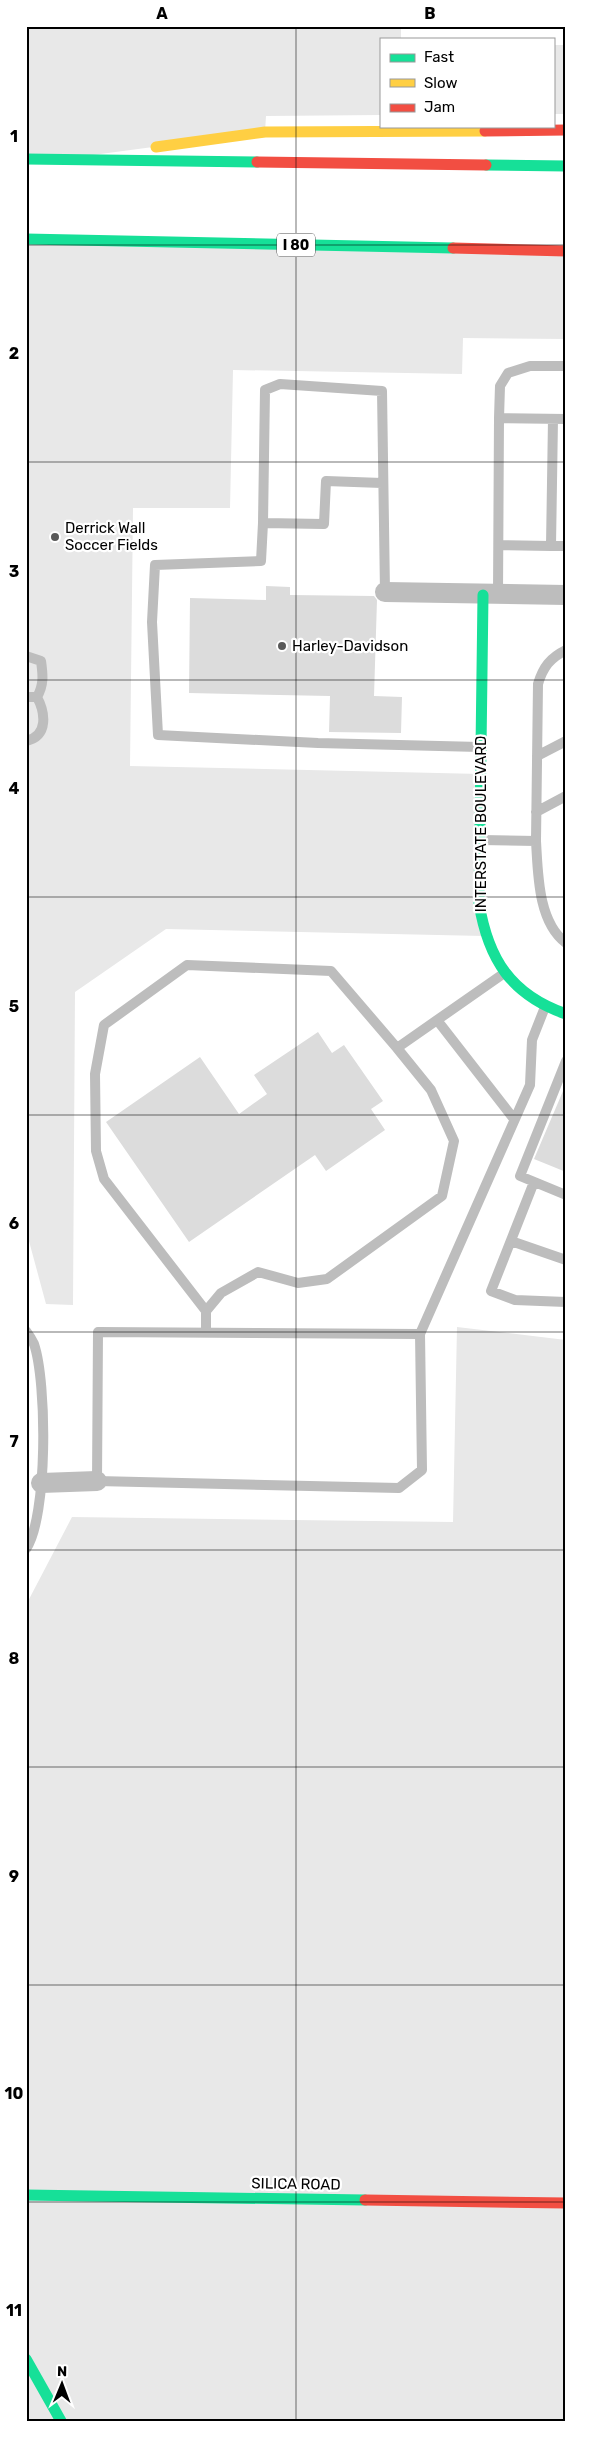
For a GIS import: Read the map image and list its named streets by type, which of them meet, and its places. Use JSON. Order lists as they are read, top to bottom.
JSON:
{
  "streets": {
    "main road": ["I 80", "INTERSTATE BOULEVARD", "SILICA ROAD"]
  },
  "places": ["Derrick Wall Soccer Fields", "Harley-Davidson"],
  "legend": ["Fast", "Slow", "Jam"],
  "north": "top",
  "grid": {
    "columns": ["A", "B"],
    "rows": [
      "1",
      "2",
      "3",
      "4",
      "5",
      "6",
      "7",
      "8",
      "9",
      "10",
      "11"
    ]
  }
}
